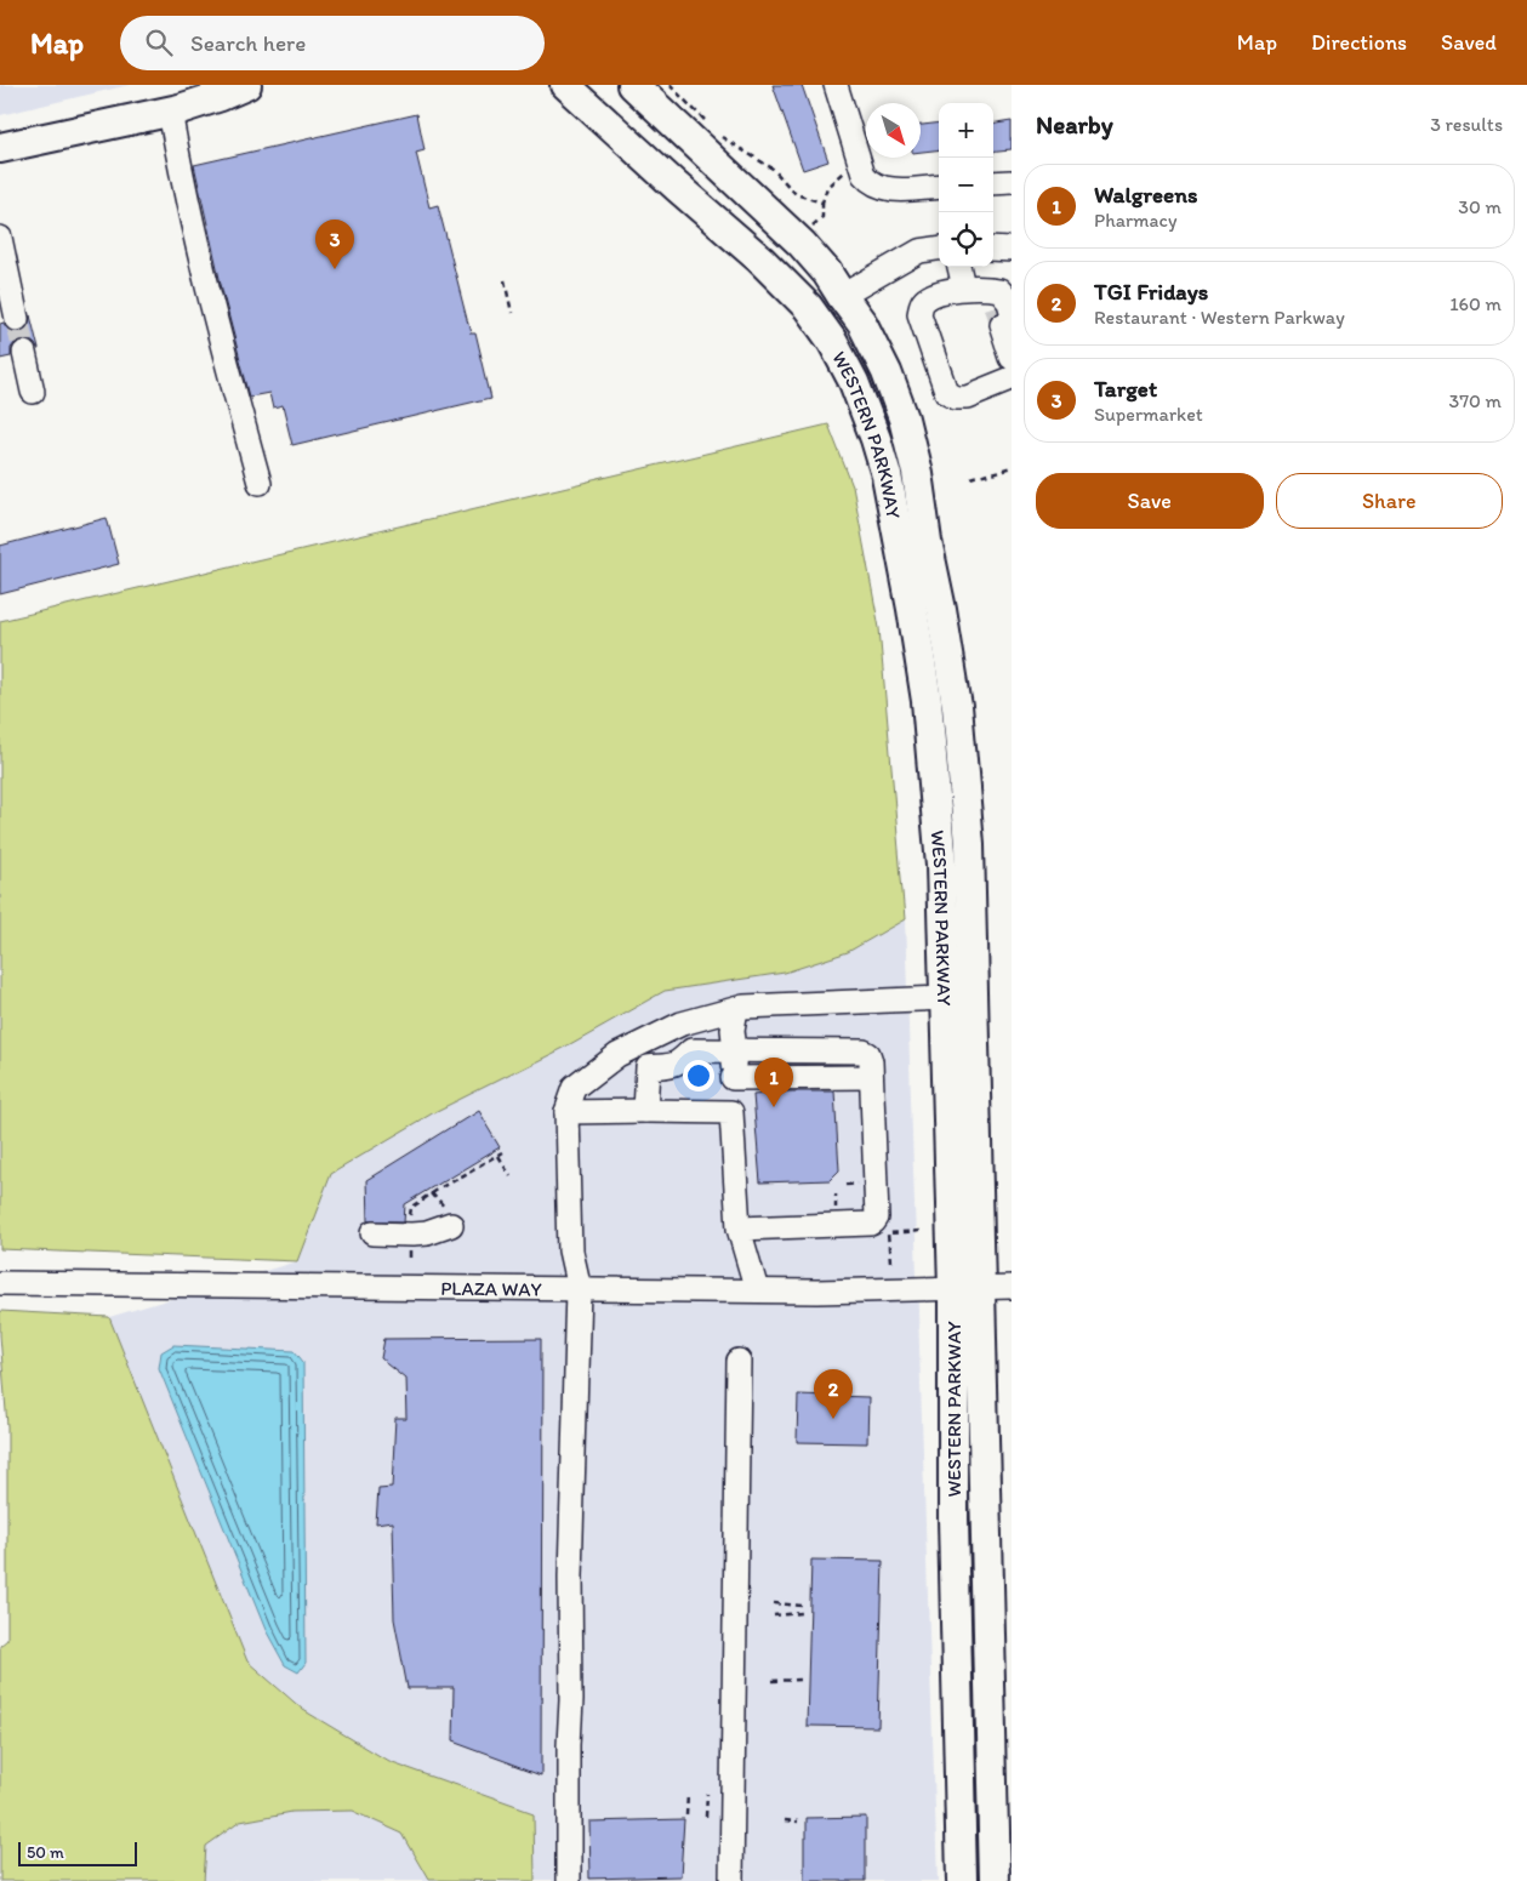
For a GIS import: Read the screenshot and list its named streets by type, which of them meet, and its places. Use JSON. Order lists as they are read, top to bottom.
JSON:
{
  "streets": {
    "main road": ["WESTERN PARKWAY"],
    "street": ["PLAZA WAY"]
  },
  "crossings": [
    ["WESTERN PARKWAY", "PLAZA WAY"]
  ],
  "scale_bar": "50 m",
  "north": "bottom right",
  "page": {
    "header": "Map",
    "search": "Search here",
    "nav": ["Map", "Directions", "Saved"],
    "heading": ["Nearby", "3 results"],
    "map_buttons": ["+", "−"],
    "list": [
      {
        "mark": "1",
        "name": "Walgreens",
        "note": "Pharmacy",
        "value": "30 m"
      },
      {
        "mark": "2",
        "name": "TGI Fridays",
        "note": "Restaurant · Western Parkway",
        "value": "160 m"
      },
      {
        "mark": "3",
        "name": "Target",
        "note": "Supermarket",
        "value": "370 m"
      }
    ],
    "pins": ["3", "1", "2"],
    "buttons": ["Save", "Share"],
    "scale": "50 m"
  }
}
